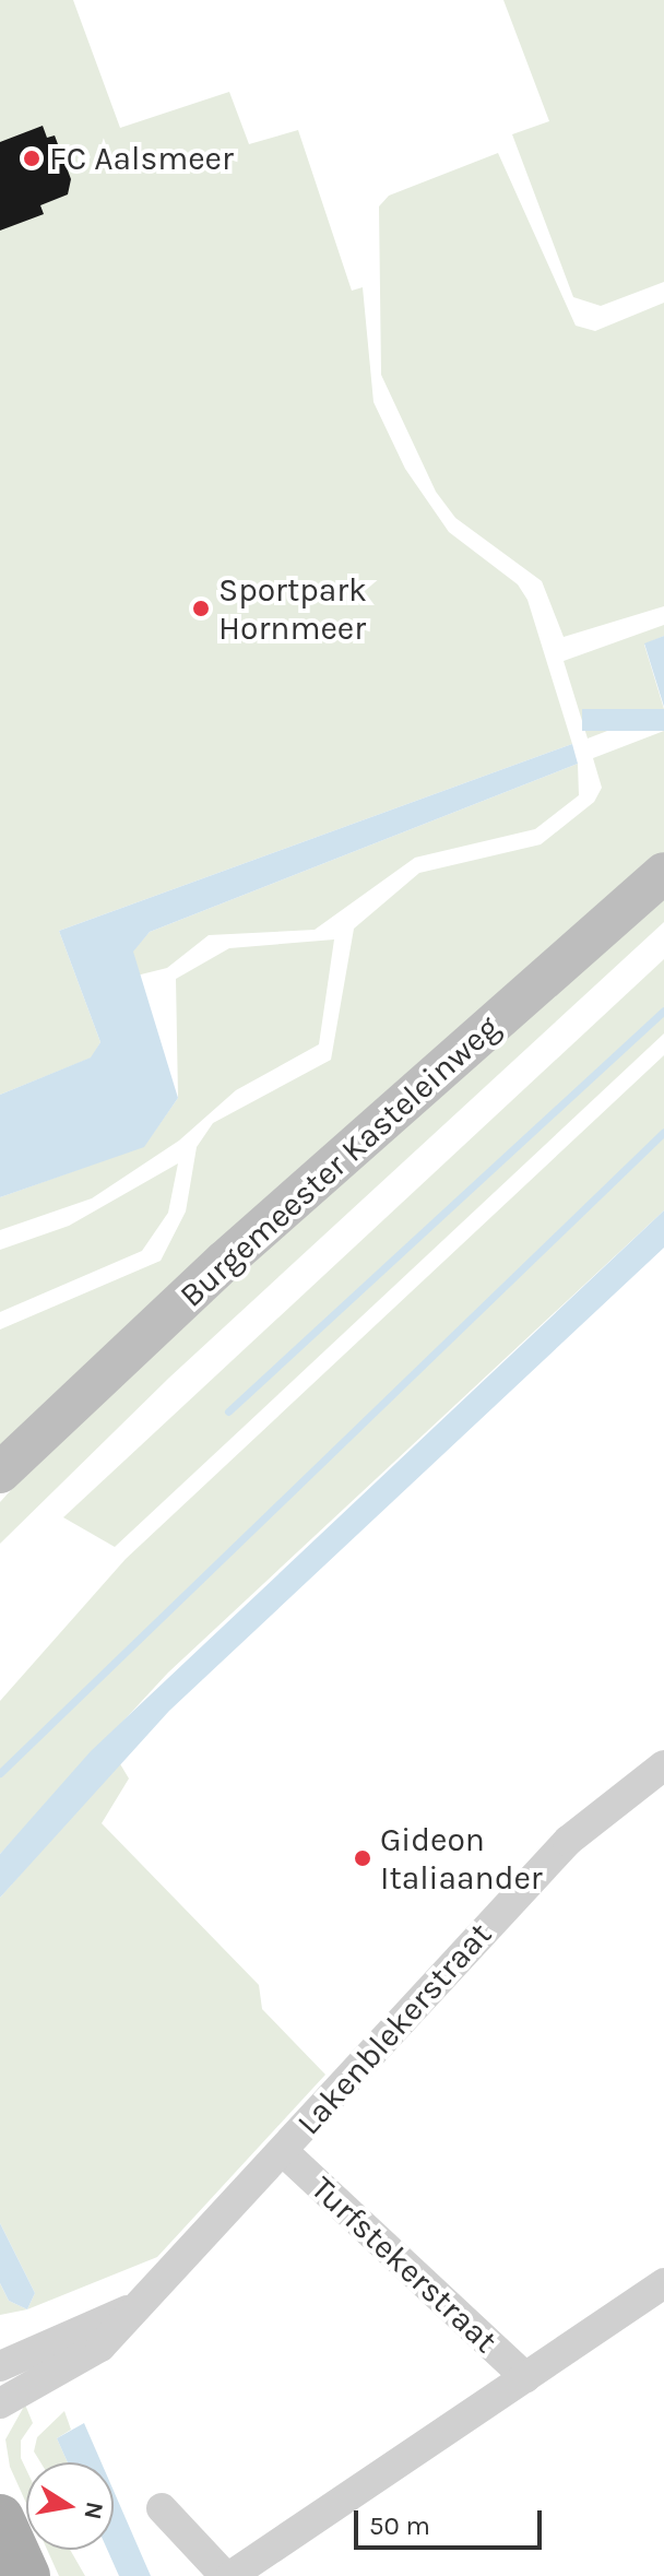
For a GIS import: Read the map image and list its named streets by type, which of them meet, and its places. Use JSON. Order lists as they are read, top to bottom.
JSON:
{
  "streets": {
    "main road": ["Burgemeester Kasteleinweg"],
    "street": ["Lakenblekerstraat", "Turfstekerstraat"]
  },
  "crossings": [
    ["Lakenblekerstraat", "Turfstekerstraat"]
  ],
  "places": ["FC Aalsmeer", "Sportpark Hornmeer", "Gideon Italiaander"],
  "scale_bar": "50 m",
  "north": "right"
}
